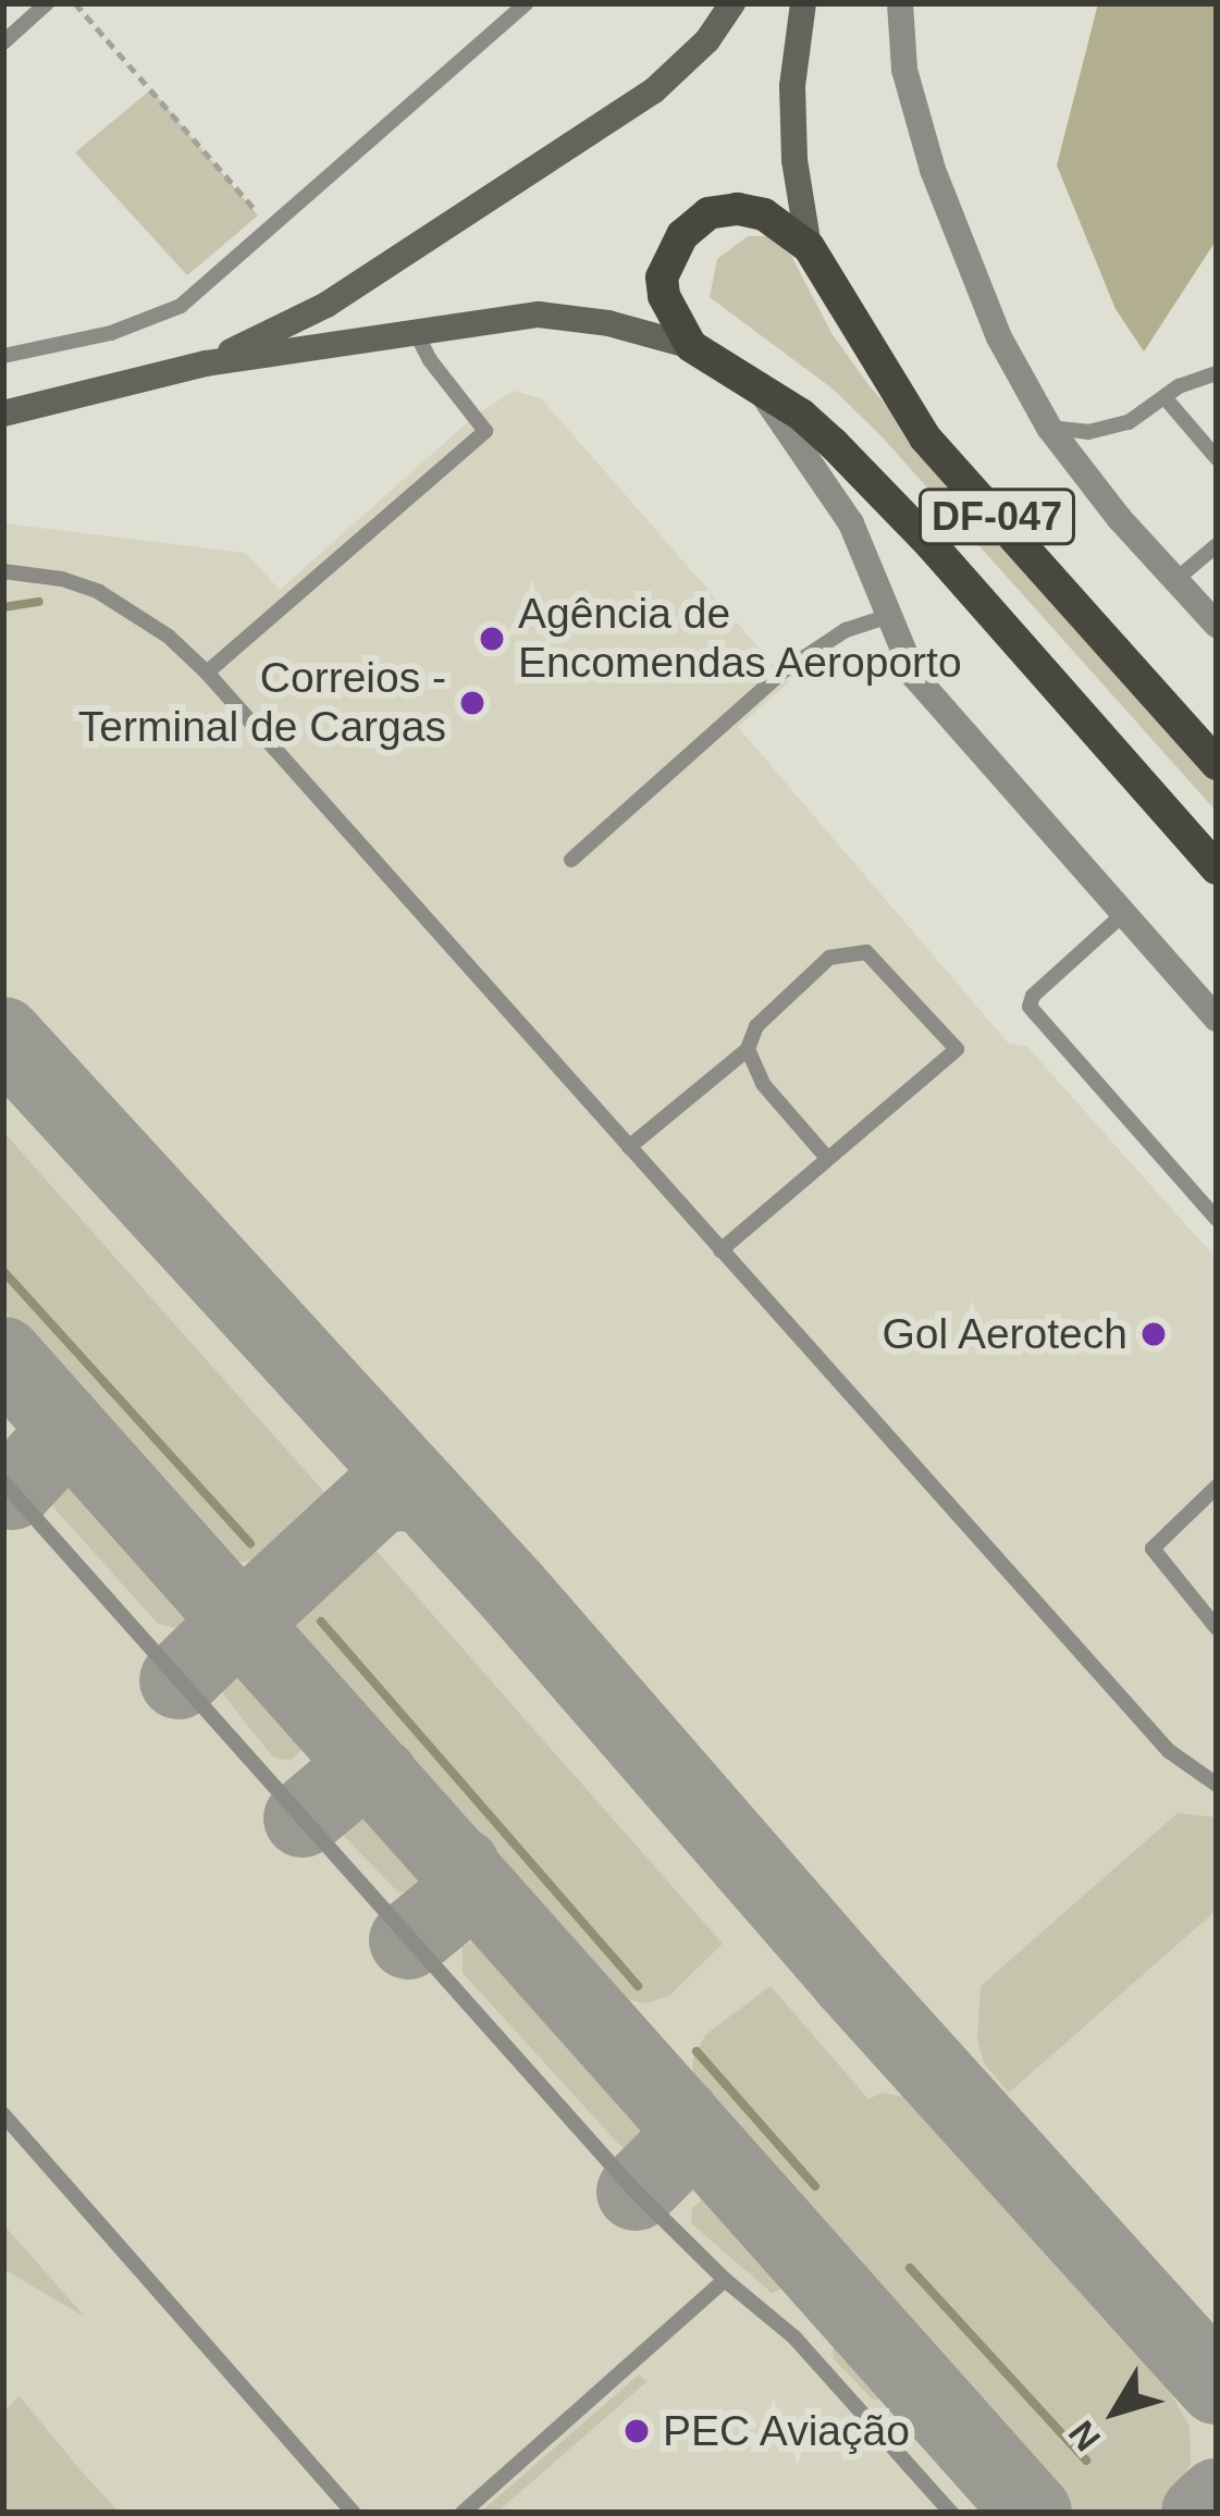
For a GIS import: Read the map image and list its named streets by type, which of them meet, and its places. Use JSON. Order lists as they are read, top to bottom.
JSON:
{
  "streets": {
    "main road": ["DF-047"]
  },
  "places": [
    "Agência de Encomendas Aeroporto",
    "Correios - Terminal de Cargas",
    "Gol Aerotech",
    "PEC Aviação"
  ],
  "north": "bottom left"
}
